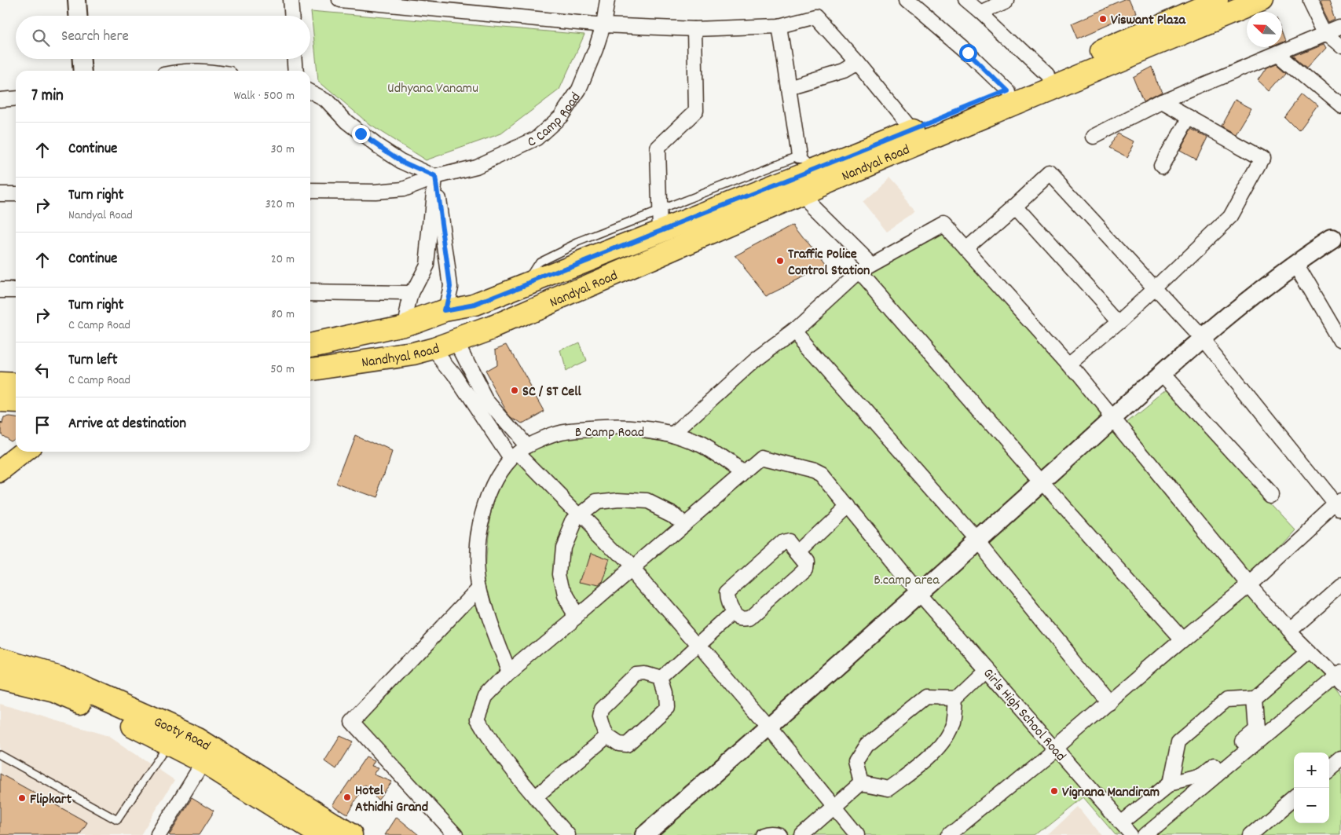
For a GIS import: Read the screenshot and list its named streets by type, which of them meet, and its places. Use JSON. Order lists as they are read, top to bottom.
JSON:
{
  "streets": {
    "main road": ["Nandyal Road", "Nandhyal Road", "Gooty Road"],
    "street": ["C Camp Road", "B Camp Road", "Girls High School Road"]
  },
  "crossings": [
    ["Nandyal Road", "Nandhyal Road"],
    ["B Camp Road", "Girls High School Road"]
  ],
  "parks": ["Udhyana Vanamu", "B.camp area"],
  "places": [
    "Viswant Plaza",
    "Traffic Police Control Station",
    "SC / ST Cell",
    "Vignana Mandiram",
    "Hotel Athidhi Grand",
    "Flipkart"
  ],
  "north": "top left",
  "page": {
    "search": "Search here",
    "heading": ["7 min", "Walk · 500 m"],
    "list": [
      ["Continue", "30 m"],
      ["Turn right", "Nandyal Road", "320 m"],
      ["Continue", "20 m"],
      ["Turn right", "C Camp Road", "80 m"],
      ["Turn left", "C Camp Road", "50 m"],
      "Arrive at destination"
    ],
    "map_buttons": ["+", "−"]
  }
}
